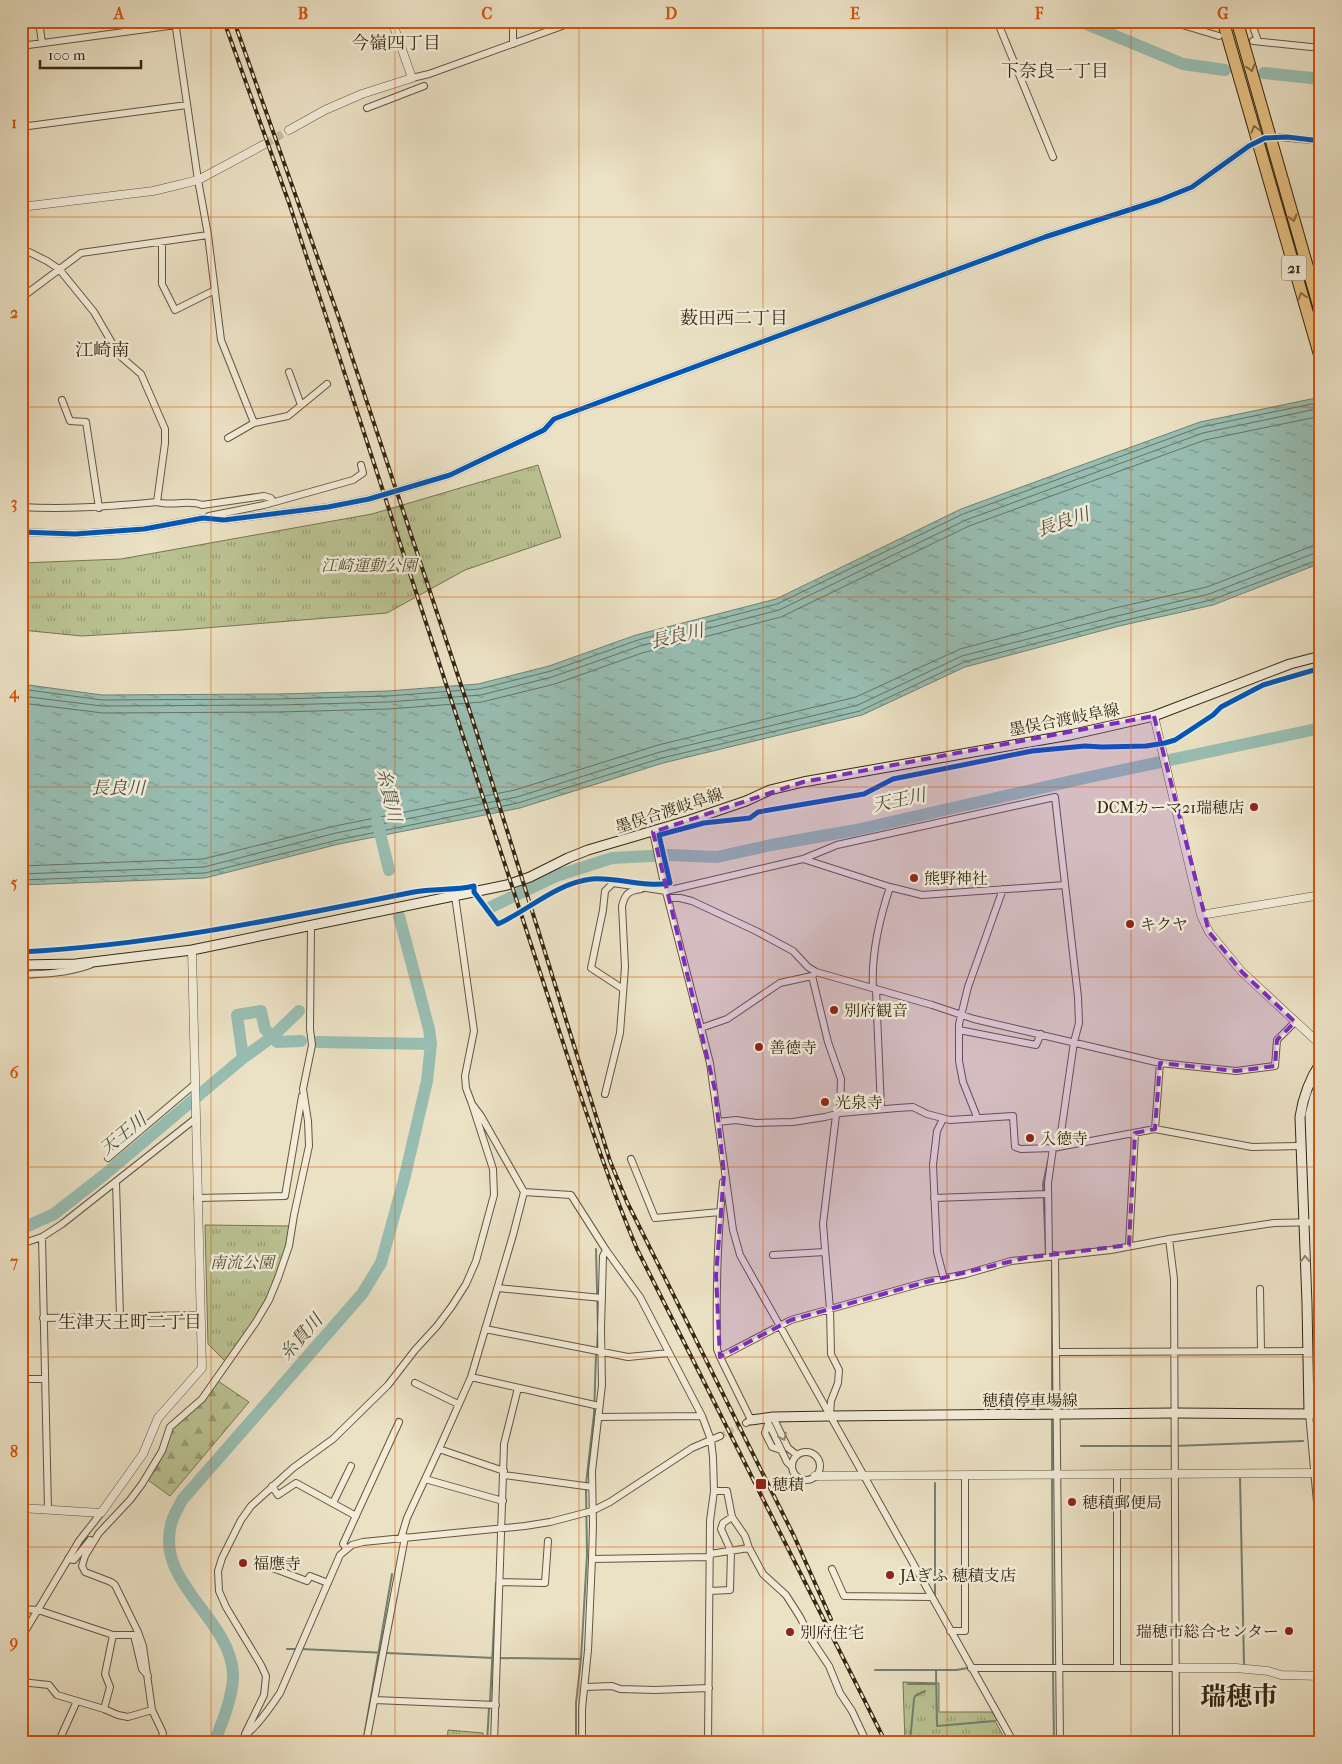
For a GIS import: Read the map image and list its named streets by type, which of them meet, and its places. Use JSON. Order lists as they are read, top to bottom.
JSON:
{
  "streets": {
    "highway": ["21"],
    "main road": ["墨俣合渡岐阜線", "穂積停車場線"]
  },
  "districts": [
    "今嶺四丁目",
    "下奈良一丁目",
    "薮田西二丁目",
    "江崎南",
    "生津天王町二丁目",
    "瑞穂市"
  ],
  "water": ["長良川", "糸貫川", "天王川"],
  "parks": ["江崎運動公園", "南流公園"],
  "places": {
    "other": [
      "DCMカーマ21瑞穂店",
      "熊野神社",
      "キクヤ",
      "別府観音",
      "善徳寺",
      "光泉寺",
      "入徳寺",
      "穂積郵便局",
      "福應寺",
      "JAぎふ 穂積支店",
      "瑞穂市総合センター",
      "別府住宅"
    ],
    "transit": ["穂積"]
  },
  "scale_bar": "100 m",
  "grid": {
    "columns": [
      "A",
      "B",
      "C",
      "D",
      "E",
      "F",
      "G"
    ],
    "rows": [
      "1",
      "2",
      "3",
      "4",
      "5",
      "6",
      "7",
      "8",
      "9"
    ]
  }
}
